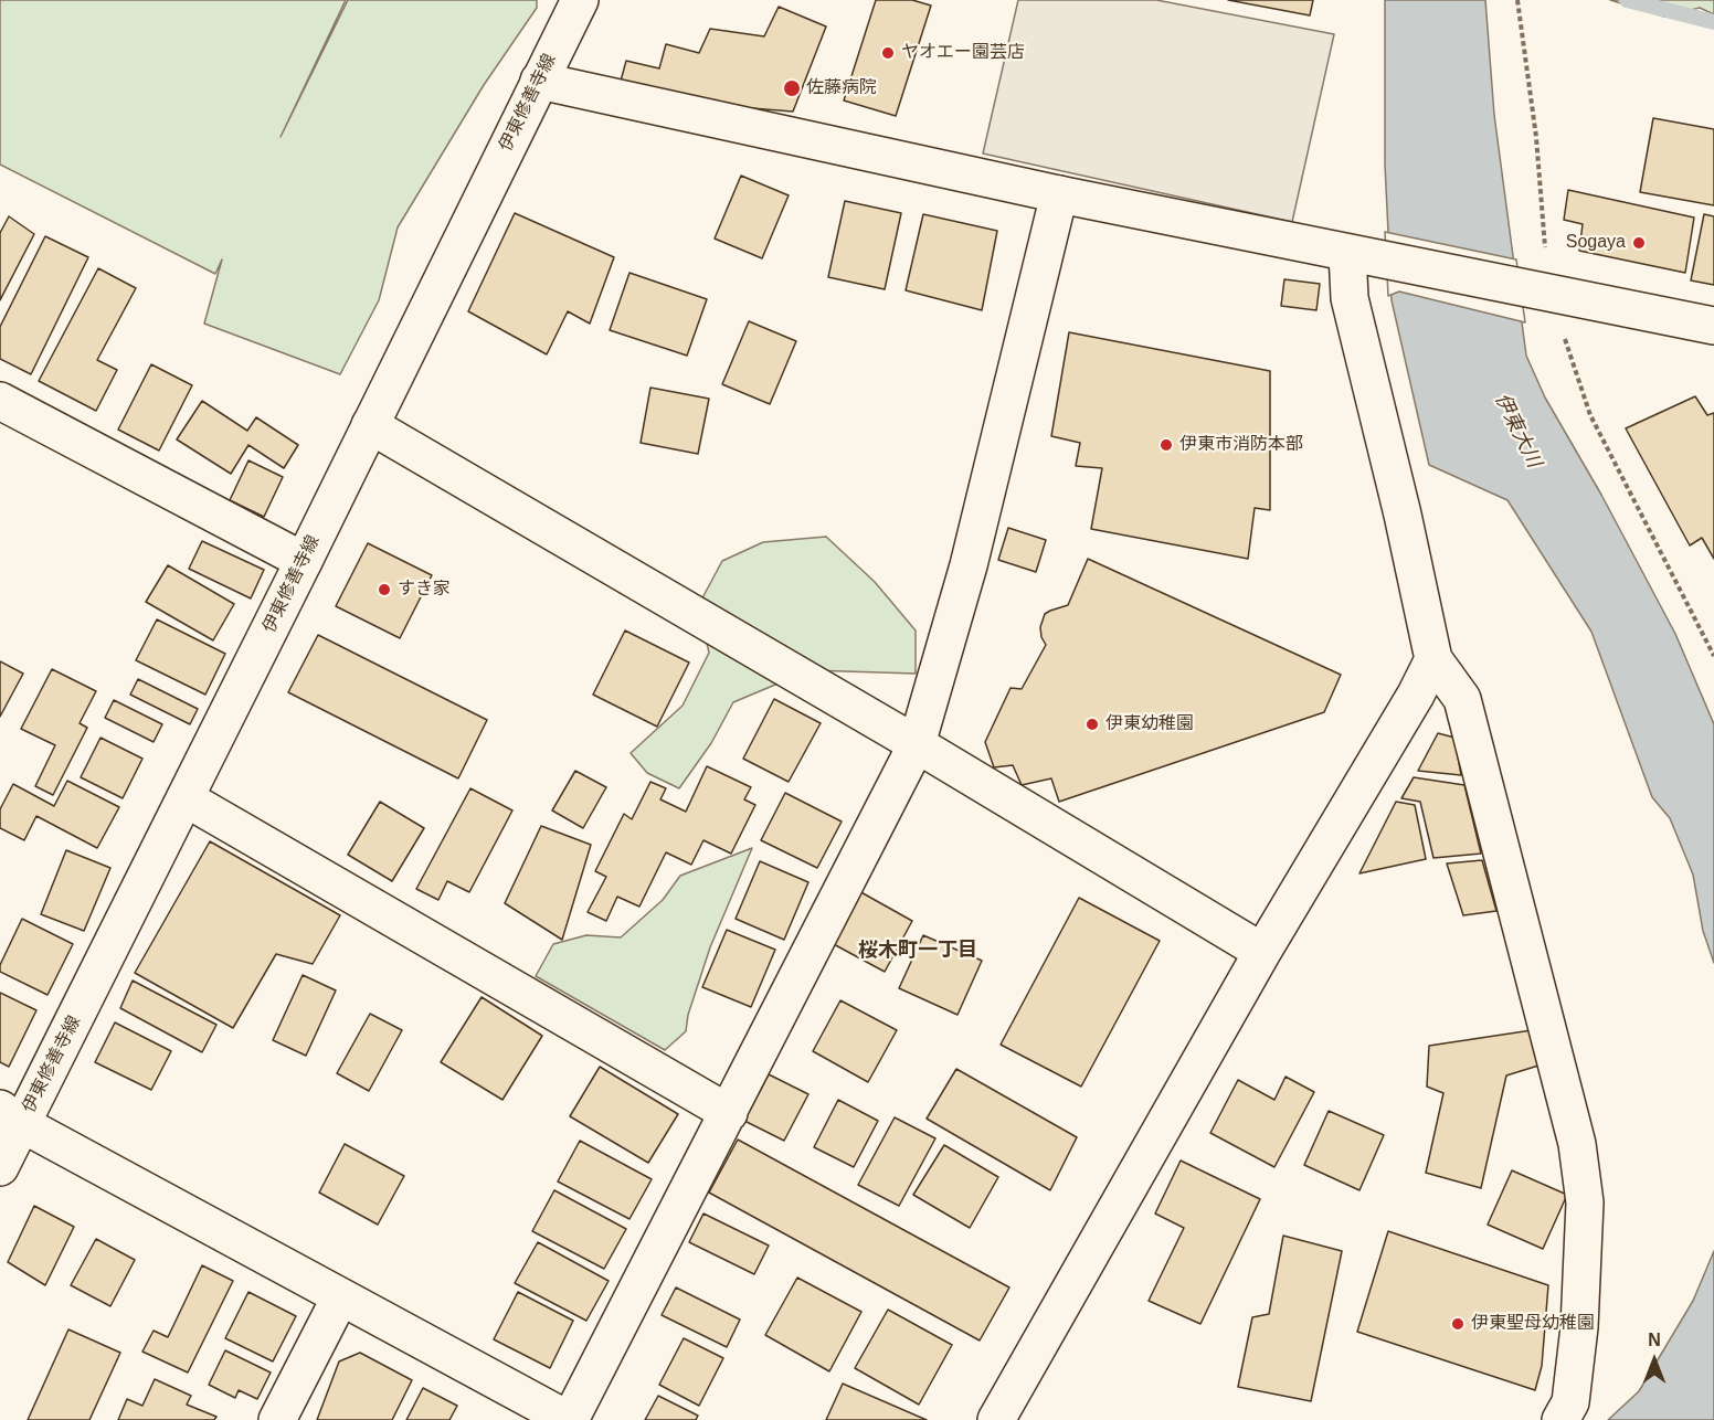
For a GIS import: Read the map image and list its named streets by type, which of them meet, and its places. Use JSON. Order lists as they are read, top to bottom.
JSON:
{
  "streets": {
    "street": ["伊東修善寺線"]
  },
  "districts": ["桜木町一丁目"],
  "water": ["伊東大川"],
  "places": [
    "ヤオエー園芸店",
    "佐藤病院",
    "Sogaya",
    "伊東市消防本部",
    "すき家",
    "伊東幼稚園",
    "伊東聖母幼稚園"
  ],
  "north": "top"
}
